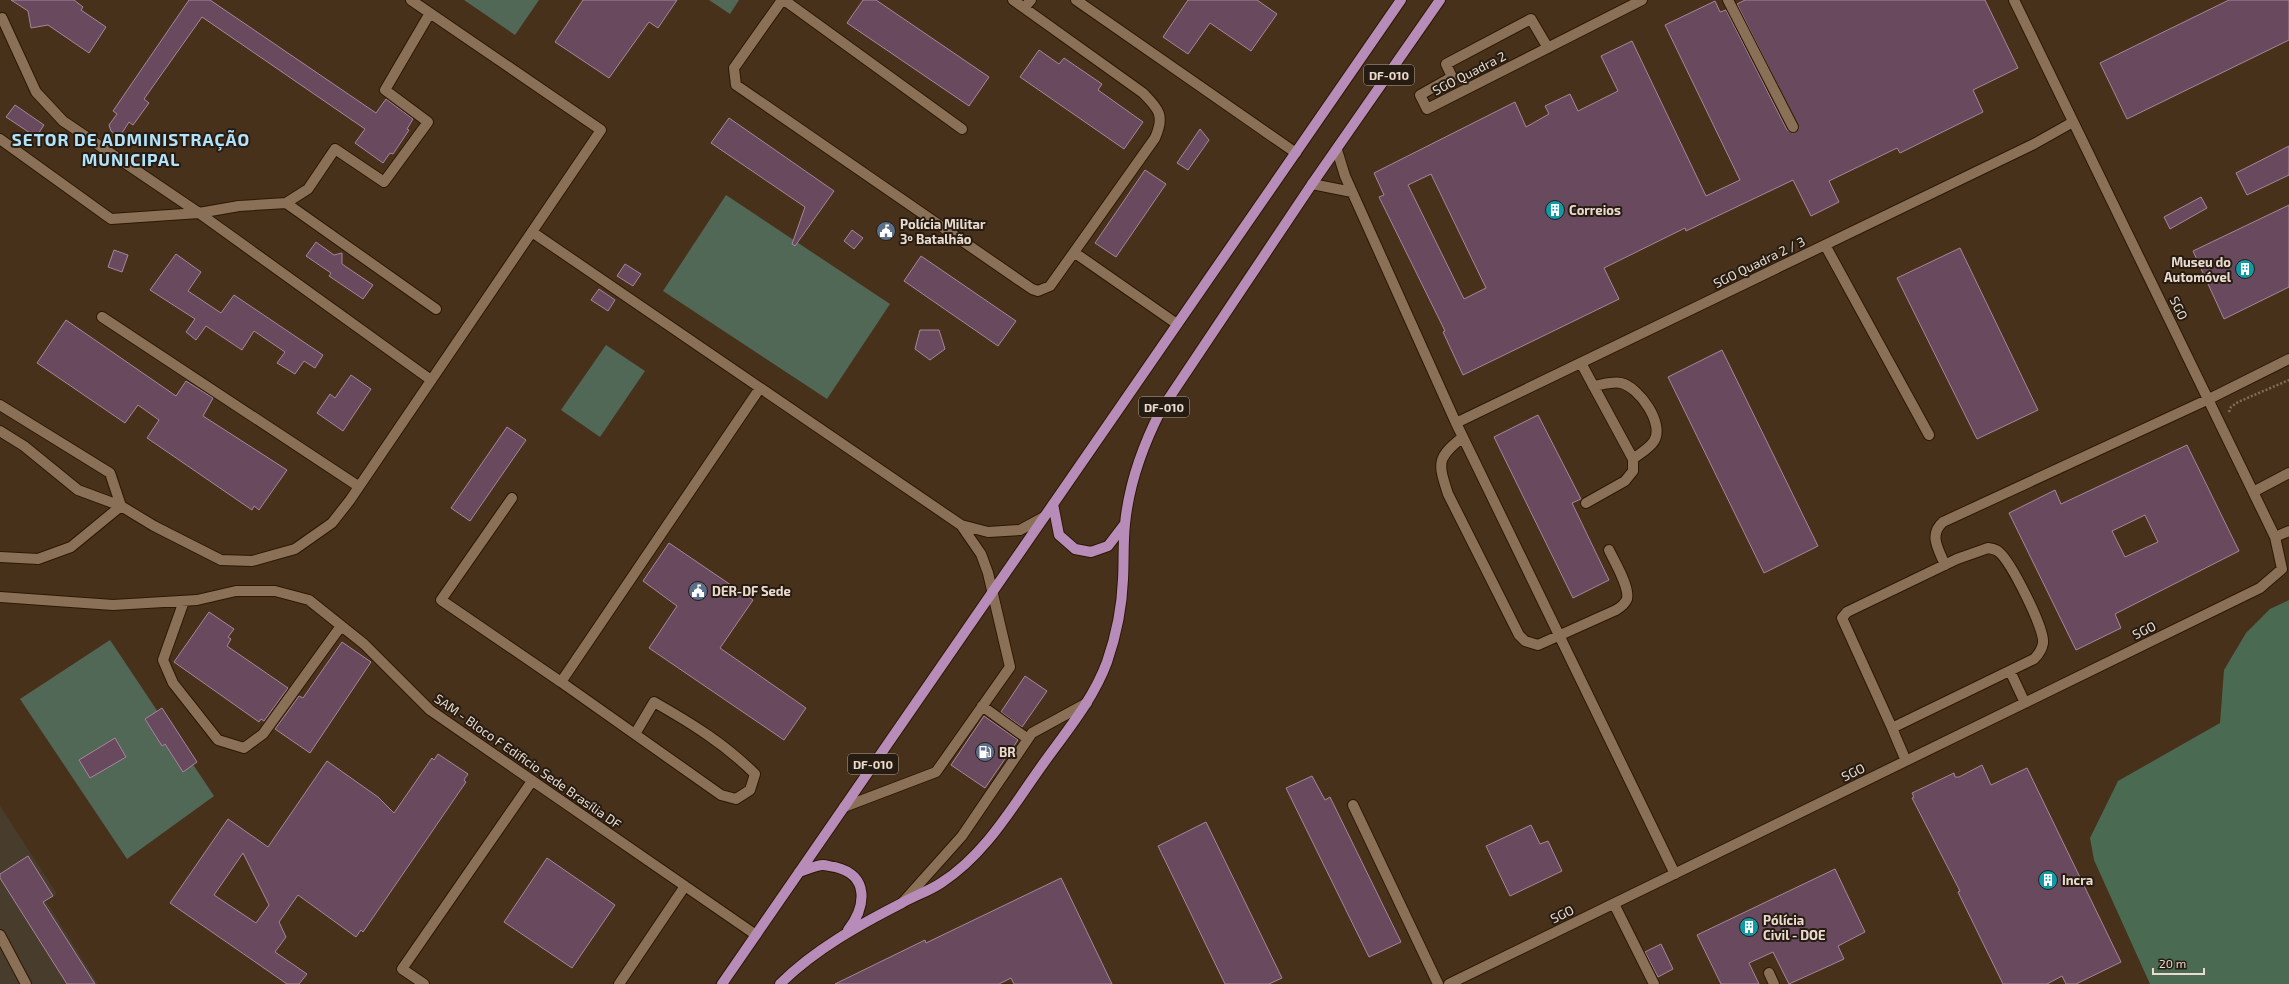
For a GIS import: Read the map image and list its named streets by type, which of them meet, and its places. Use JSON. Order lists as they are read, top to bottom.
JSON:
{
  "streets": {
    "main road": ["DF-010"],
    "lane": [
      "SGO Quadra 2",
      "SGO Quadra 2 / 3",
      "SGO",
      "SAM - Bloco F Edificio Sede Brasília DF"
    ]
  },
  "crossings": [
    ["DF-010", "SAM - Bloco F Edificio Sede Brasília DF"],
    ["SGO Quadra 2 / 3", "SGO"]
  ],
  "districts": ["SETOR DE ADMINISTRAÇÃO MUNICIPAL"],
  "places": {
    "building": [
      "Correios",
      "Museu do Automóvel",
      "Incra",
      "Pólícia Civil - DOE"
    ],
    "public building": ["Polícia Militar 3º Batalhão", "DER-DF Sede"],
    "fuel station": ["BR"]
  },
  "scale_bar": "20 m"
}
